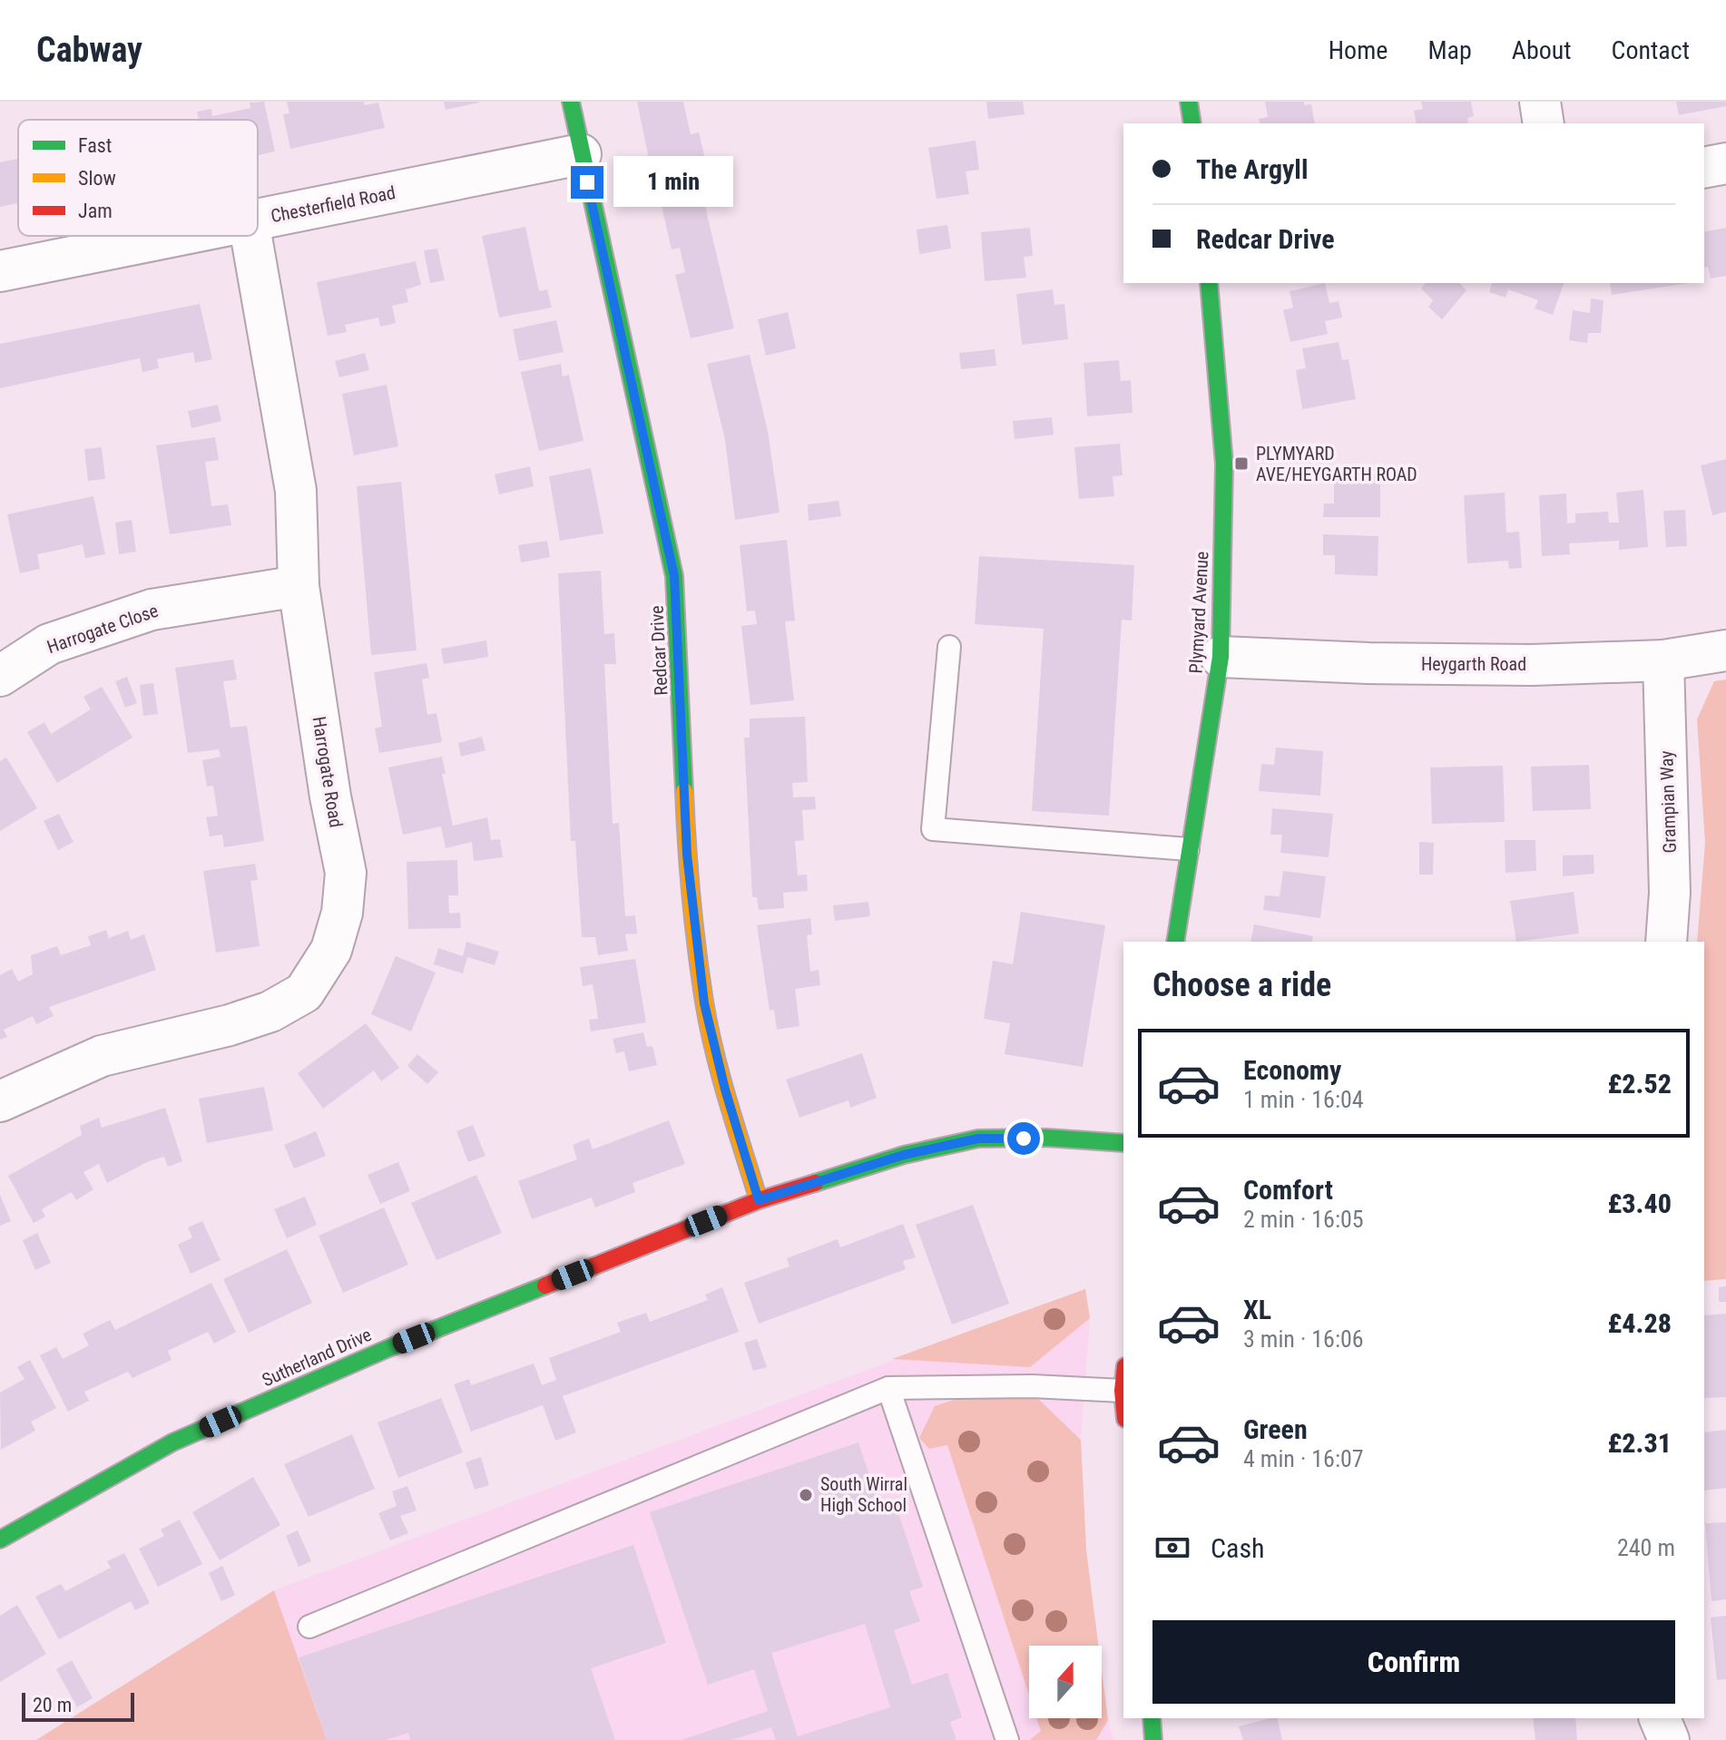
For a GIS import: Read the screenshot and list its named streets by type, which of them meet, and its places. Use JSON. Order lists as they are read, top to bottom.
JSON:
{
  "streets": {
    "street": [
      "Chesterfield Road",
      "Plymyard Avenue",
      "Harrogate Close",
      "Redcar Drive",
      "Heygarth Road",
      "Harrogate Road",
      "Grampian Way",
      "Sutherland Drive"
    ]
  },
  "crossings": [
    ["Chesterfield Road", "Redcar Drive"],
    ["Plymyard Avenue", "Heygarth Road"],
    ["Harrogate Close", "Harrogate Road"],
    ["Redcar Drive", "Sutherland Drive"],
    ["Heygarth Road", "Grampian Way"]
  ],
  "places": {
    "transit": ["PLYMYARD AVE/HEYGARTH ROAD"],
    "other": ["South Wirral High School"]
  },
  "legend": ["Fast", "Slow", "Jam"],
  "scale_bar": "20 m",
  "north": "top",
  "page": {
    "header": "Cabway",
    "nav": [
      "Home",
      "Map",
      "About",
      "Contact"
    ],
    "banner": ["The Argyll", "Redcar Drive"],
    "bubble": "1 min",
    "heading": "Choose a ride",
    "list": [
      {
        "name": "Economy",
        "note": "1 min · 16:04",
        "value": "£2.52"
      },
      {
        "name": "Comfort",
        "note": "2 min · 16:05",
        "value": "£3.40"
      },
      {
        "name": "XL",
        "note": "3 min · 16:06",
        "value": "£4.28"
      },
      {
        "name": "Green",
        "note": "4 min · 16:07",
        "value": "£2.31"
      }
    ],
    "pay": ["Cash", "240 m"],
    "buttons": "Confirm",
    "scale": "20 m"
  }
}
